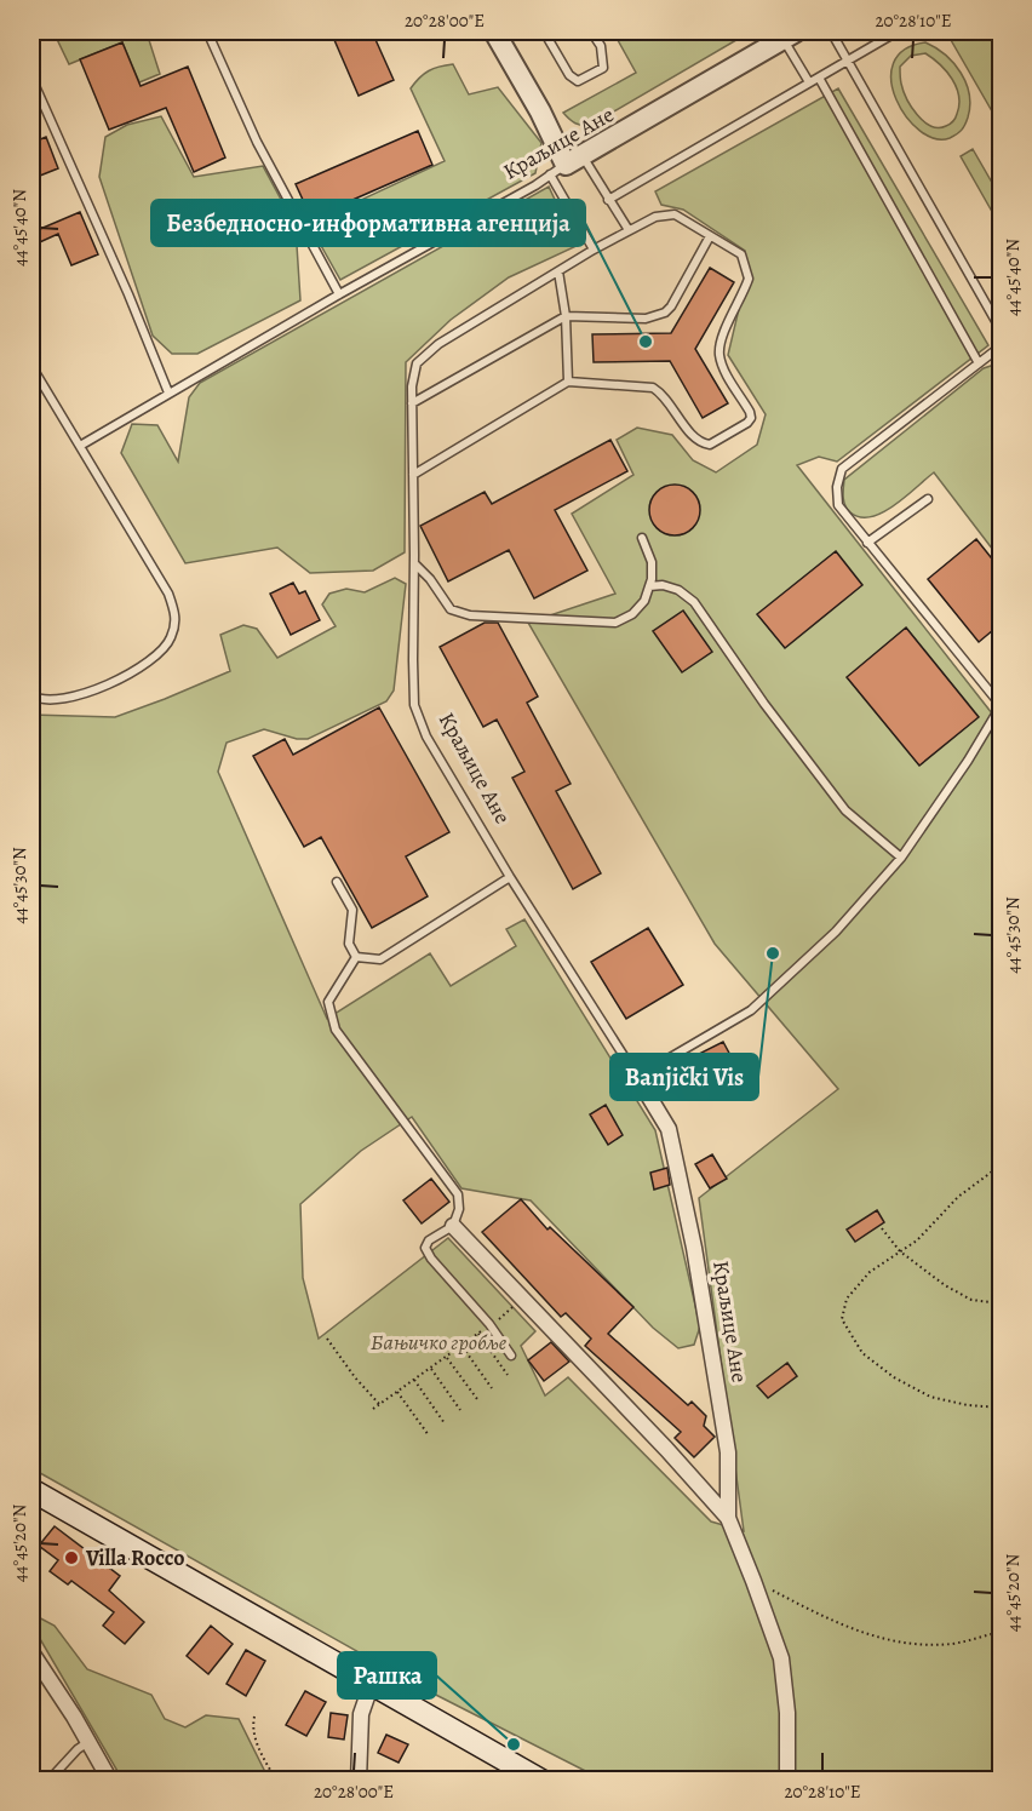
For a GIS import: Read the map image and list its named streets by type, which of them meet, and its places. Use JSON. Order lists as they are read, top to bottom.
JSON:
{
  "streets": {
    "street": ["Краљице Ане"]
  },
  "parks": ["Бањичко гробље"],
  "places": [
    "Безбедносно-информативна агенција",
    "Banjički Vis",
    "Villa Rocco",
    "Рашка"
  ],
  "coordinates": [
    "20°28'00\"E",
    "20°28'10\"E",
    "44°45'40\"N",
    "44°45'30\"N",
    "44°45'20\"N"
  ]
}
